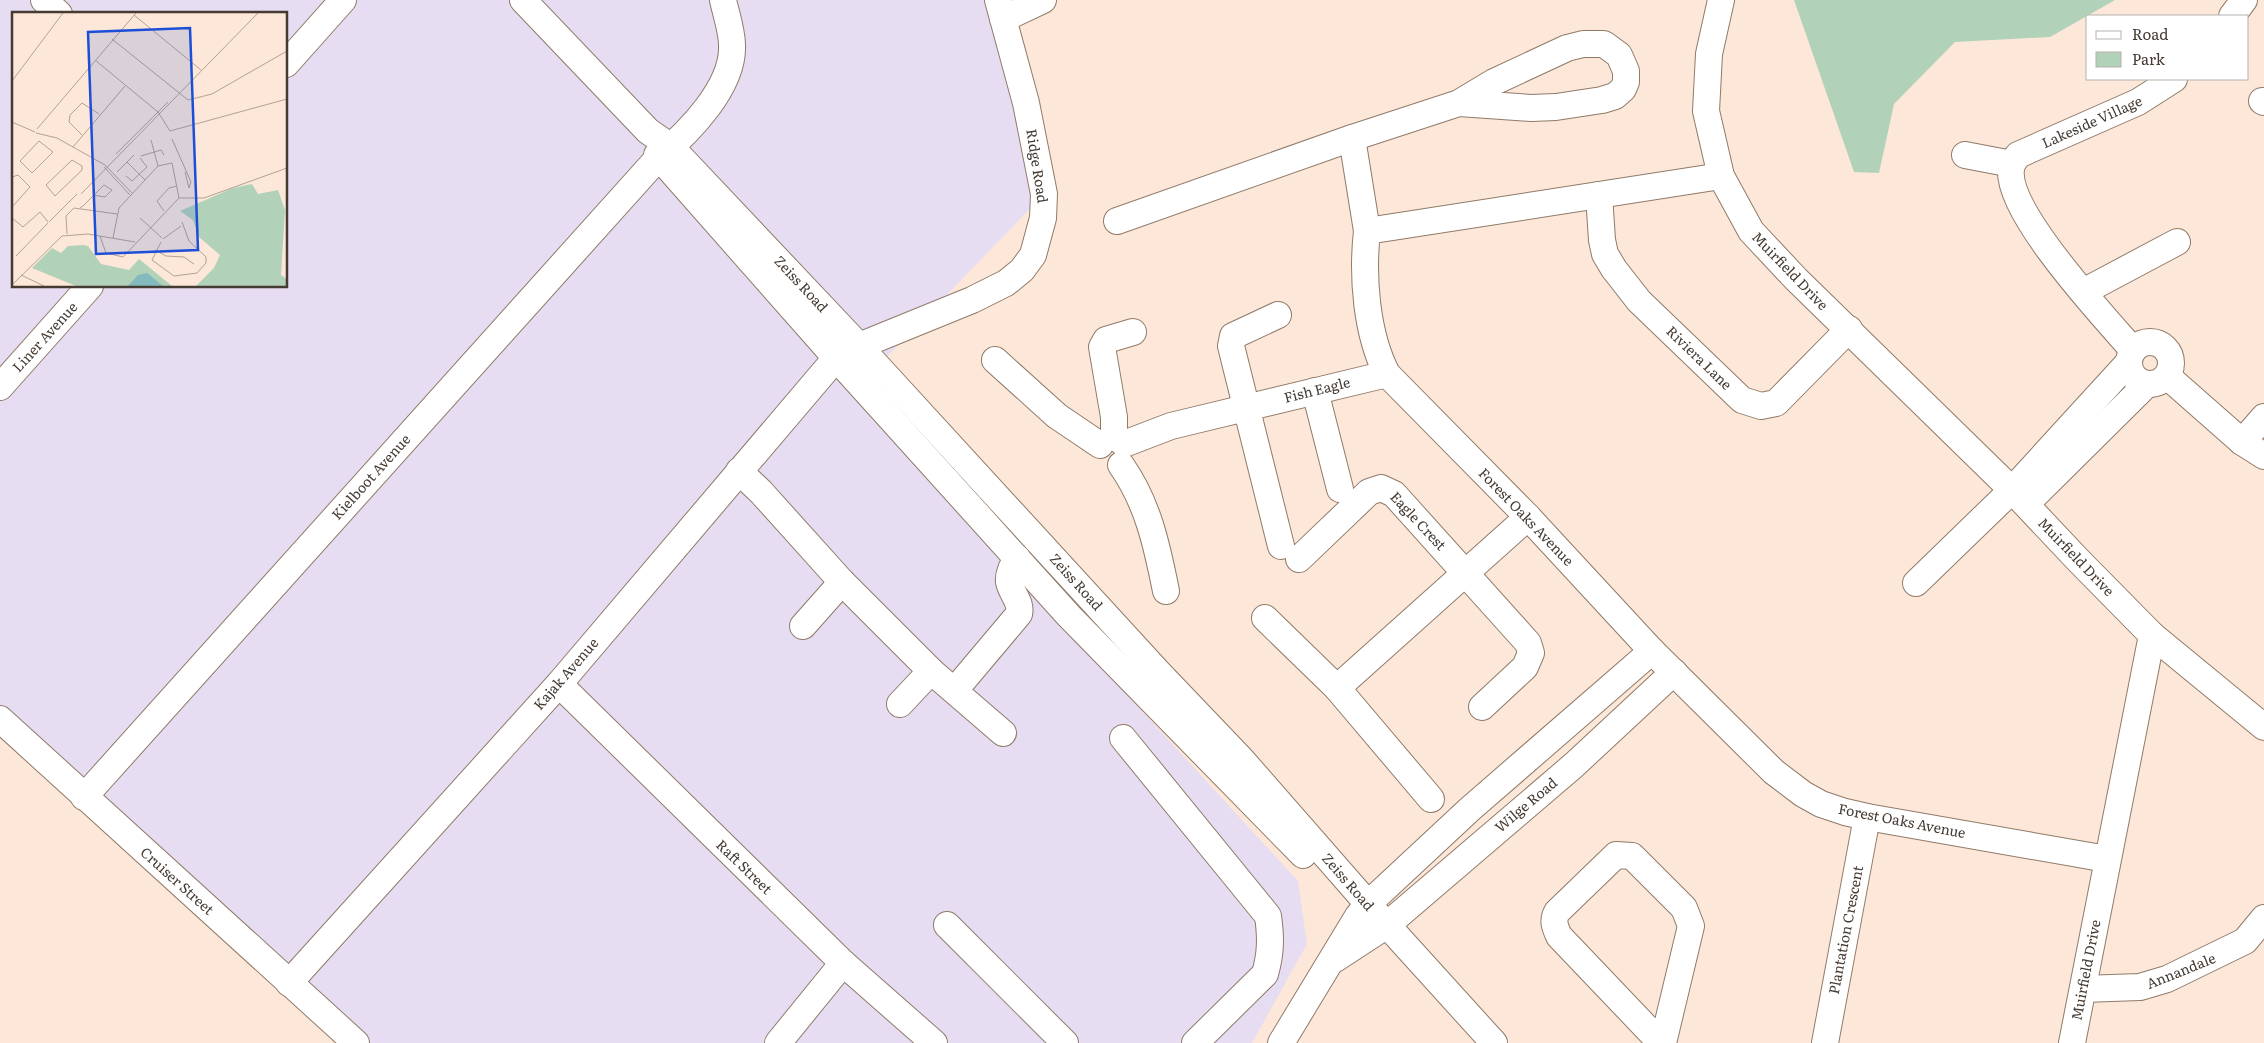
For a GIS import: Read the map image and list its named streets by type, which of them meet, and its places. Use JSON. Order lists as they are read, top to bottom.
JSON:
{
  "streets": {
    "street": [
      "Lakeside Village",
      "Ridge Road",
      "Muirfield Drive",
      "Zeiss Road",
      "Liner Avenue",
      "Riviera Lane",
      "Fish Eagle",
      "Kielboot Avenue",
      "Forest Oaks Avenue",
      "Eagle Crest",
      "Kajak Avenue",
      "Wilge Road",
      "Raft Street",
      "Cruiser Street",
      "Plantation Crescent",
      "Annandale"
    ]
  },
  "crossings": [
    ["Ridge Road", "Zeiss Road"],
    ["Ridge Road", "Kajak Avenue"],
    ["Muirfield Drive", "Riviera Lane"],
    ["Muirfield Drive", "Forest Oaks Avenue"],
    ["Muirfield Drive", "Annandale"],
    ["Zeiss Road", "Kielboot Avenue"],
    ["Zeiss Road", "Kajak Avenue"],
    ["Zeiss Road", "Wilge Road"],
    ["Fish Eagle", "Forest Oaks Avenue"],
    ["Fish Eagle", "Eagle Crest"],
    ["Kielboot Avenue", "Cruiser Street"],
    ["Forest Oaks Avenue", "Wilge Road"],
    ["Forest Oaks Avenue", "Plantation Crescent"],
    ["Kajak Avenue", "Raft Street"],
    ["Kajak Avenue", "Cruiser Street"]
  ],
  "legend": ["Road", "Park"]
}
